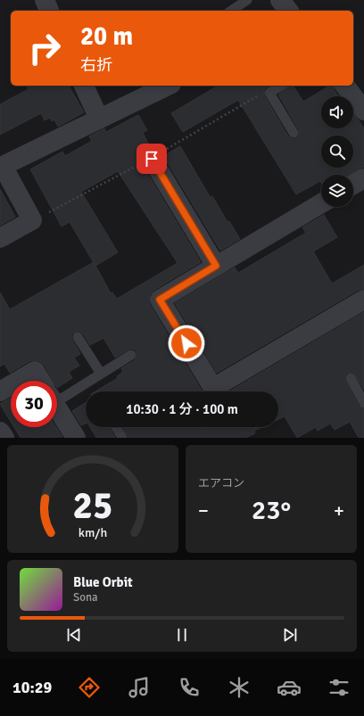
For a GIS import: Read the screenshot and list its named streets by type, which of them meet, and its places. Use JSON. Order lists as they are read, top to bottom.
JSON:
{
  "page": {
    "turn": ["20 m", "右折"],
    "limit": "30",
    "trip": "10:30 · 1 分 · 100 m",
    "tile": "エアコン",
    "heat": ["−", "23°", "+"],
    "song": ["Blue Orbit", "Sona"],
    "tabs": "10:29",
    "gauge": ["25", "km/h"]
  }
}
